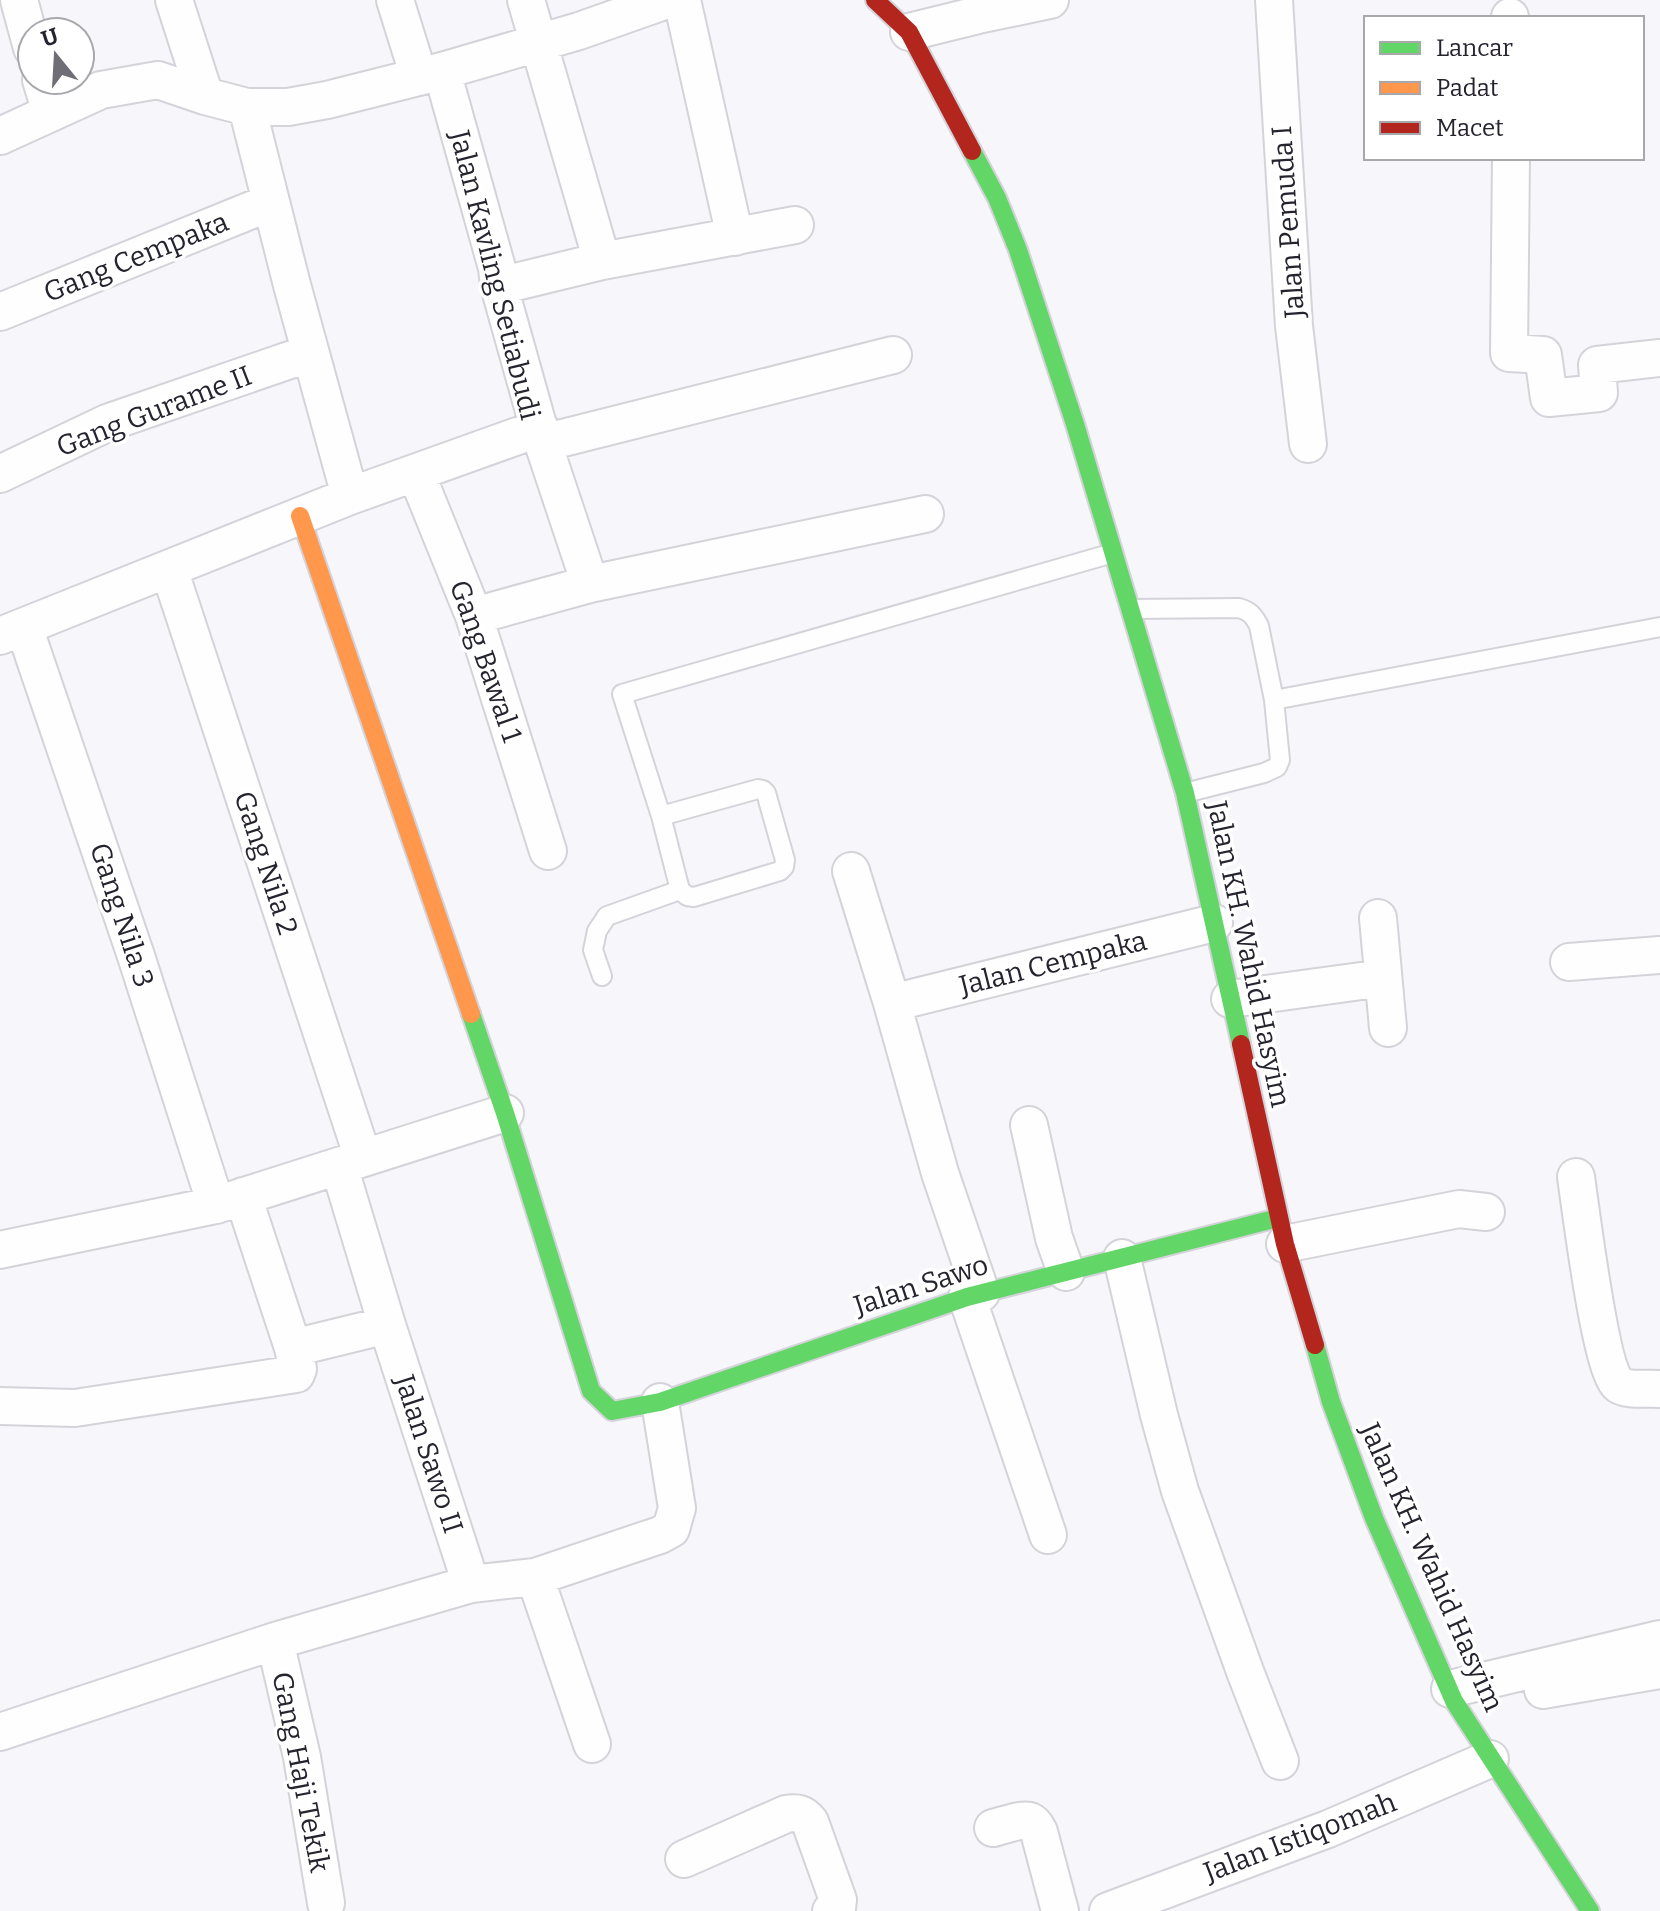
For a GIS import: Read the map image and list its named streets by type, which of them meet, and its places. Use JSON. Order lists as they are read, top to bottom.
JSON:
{
  "streets": {
    "street": [
      "Jalan Pemuda I",
      "Gang Cempaka",
      "Jalan Kavling Setiabudi",
      "Gang Gurame II",
      "Gang Bawal 1",
      "Gang Nila 2",
      "Gang Nila 3",
      "Jalan KH. Wahid Hasyim",
      "Jalan Cempaka",
      "Jalan Sawo",
      "Jalan Sawo II",
      "Gang Haji Tekik",
      "Jalan Istiqomah"
    ]
  },
  "crossings": [
    ["Jalan Kavling Setiabudi", "Gang Bawal 1"],
    ["Jalan Kavling Setiabudi", "Gang Nila 2"],
    ["Jalan Kavling Setiabudi", "Gang Nila 3"],
    ["Gang Nila 2", "Jalan Sawo II"],
    ["Jalan KH. Wahid Hasyim", "Jalan Cempaka"],
    ["Jalan KH. Wahid Hasyim", "Jalan Sawo"],
    ["Jalan KH. Wahid Hasyim", "Jalan Istiqomah"]
  ],
  "legend": ["Lancar", "Padat", "Macet"],
  "north": "top"
}
